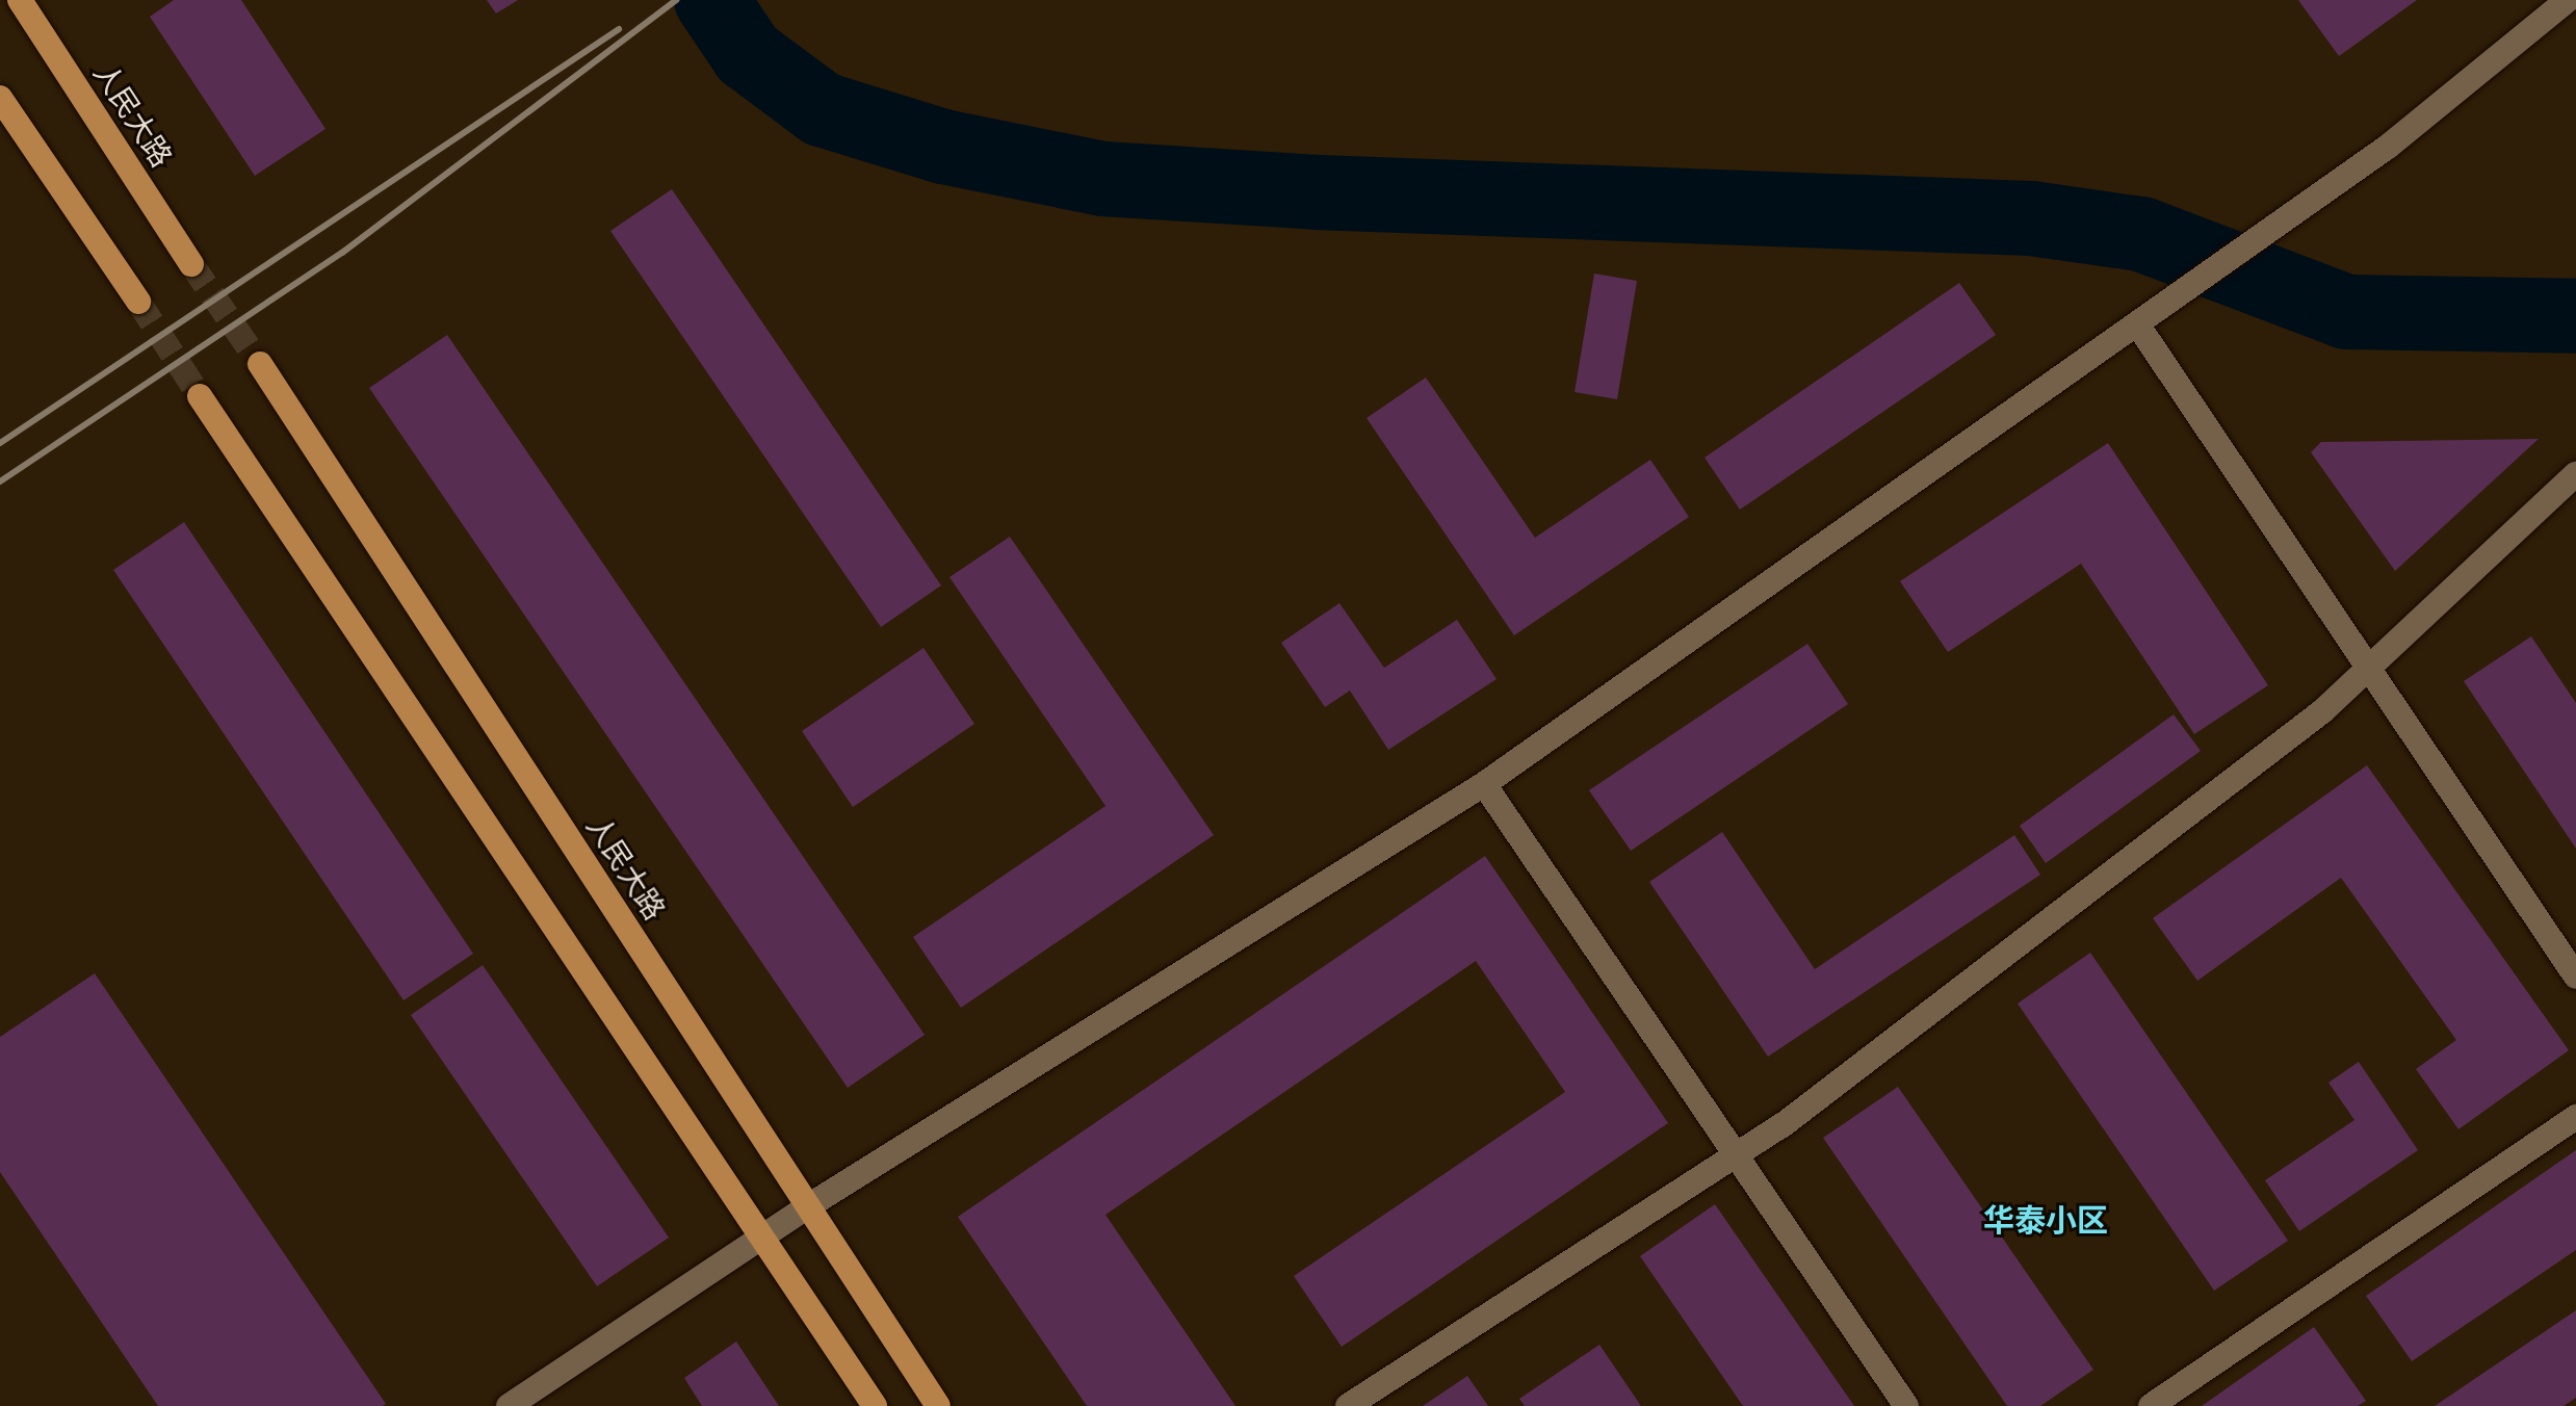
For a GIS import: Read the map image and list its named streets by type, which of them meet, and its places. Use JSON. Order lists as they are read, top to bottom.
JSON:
{
  "streets": {
    "main road": ["人民大路"]
  },
  "districts": ["华泰小区"]
}
